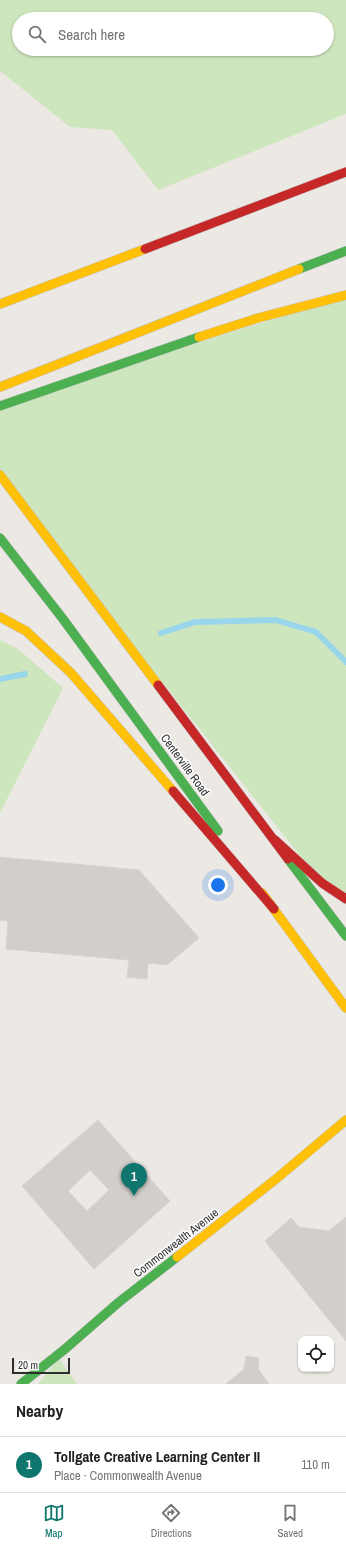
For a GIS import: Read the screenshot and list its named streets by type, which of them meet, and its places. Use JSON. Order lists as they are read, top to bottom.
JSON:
{
  "streets": {
    "main road": ["Centerville Road", "Commonwealth Avenue"]
  },
  "scale_bar": "20 m",
  "page": {
    "search": "Search here",
    "pins": "1",
    "scale": "20 m",
    "heading": "Nearby",
    "list": [
      {
        "mark": "1",
        "name": "Tollgate Creative Learning Center II",
        "note": "Place · Commonwealth Avenue",
        "value": "110 m"
      }
    ],
    "nav": ["Map", "Directions", "Saved"]
  }
}
